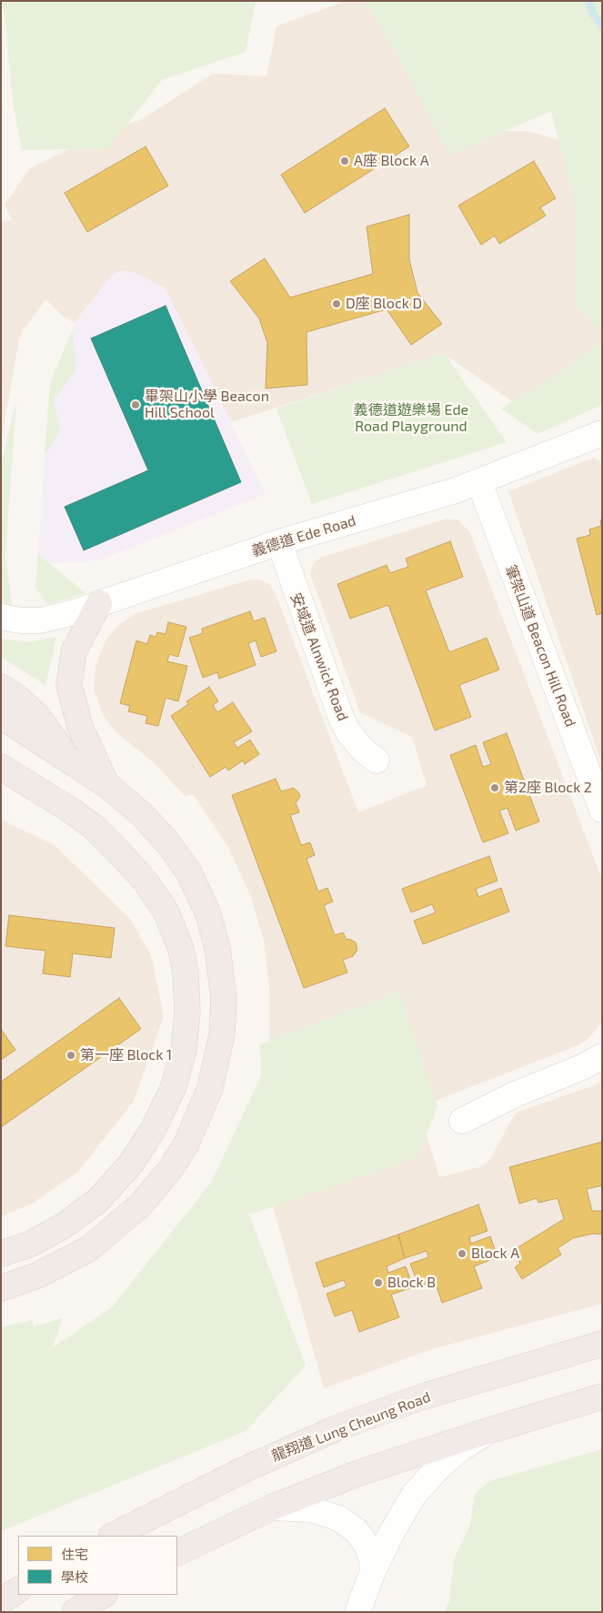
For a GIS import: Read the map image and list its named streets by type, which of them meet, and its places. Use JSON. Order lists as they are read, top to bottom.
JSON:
{
  "streets": {
    "highway": ["龍翔道 Lung Cheung Road"],
    "street": ["義德道 Ede Road", "筆架山道 Beacon Hill Road", "安域道 Alnwick Road"]
  },
  "crossings": [
    ["義德道 Ede Road", "筆架山道 Beacon Hill Road"],
    ["義德道 Ede Road", "安域道 Alnwick Road"]
  ],
  "parks": ["義德道遊樂場 Ede Road Playground"],
  "places": [
    "A座 Block A",
    "D座 Block D",
    "畢架山小學 Beacon Hill School",
    "第2座 Block 2",
    "第一座 Block 1",
    "Block A",
    "Block B"
  ],
  "legend": ["住宅", "學校"]
}
